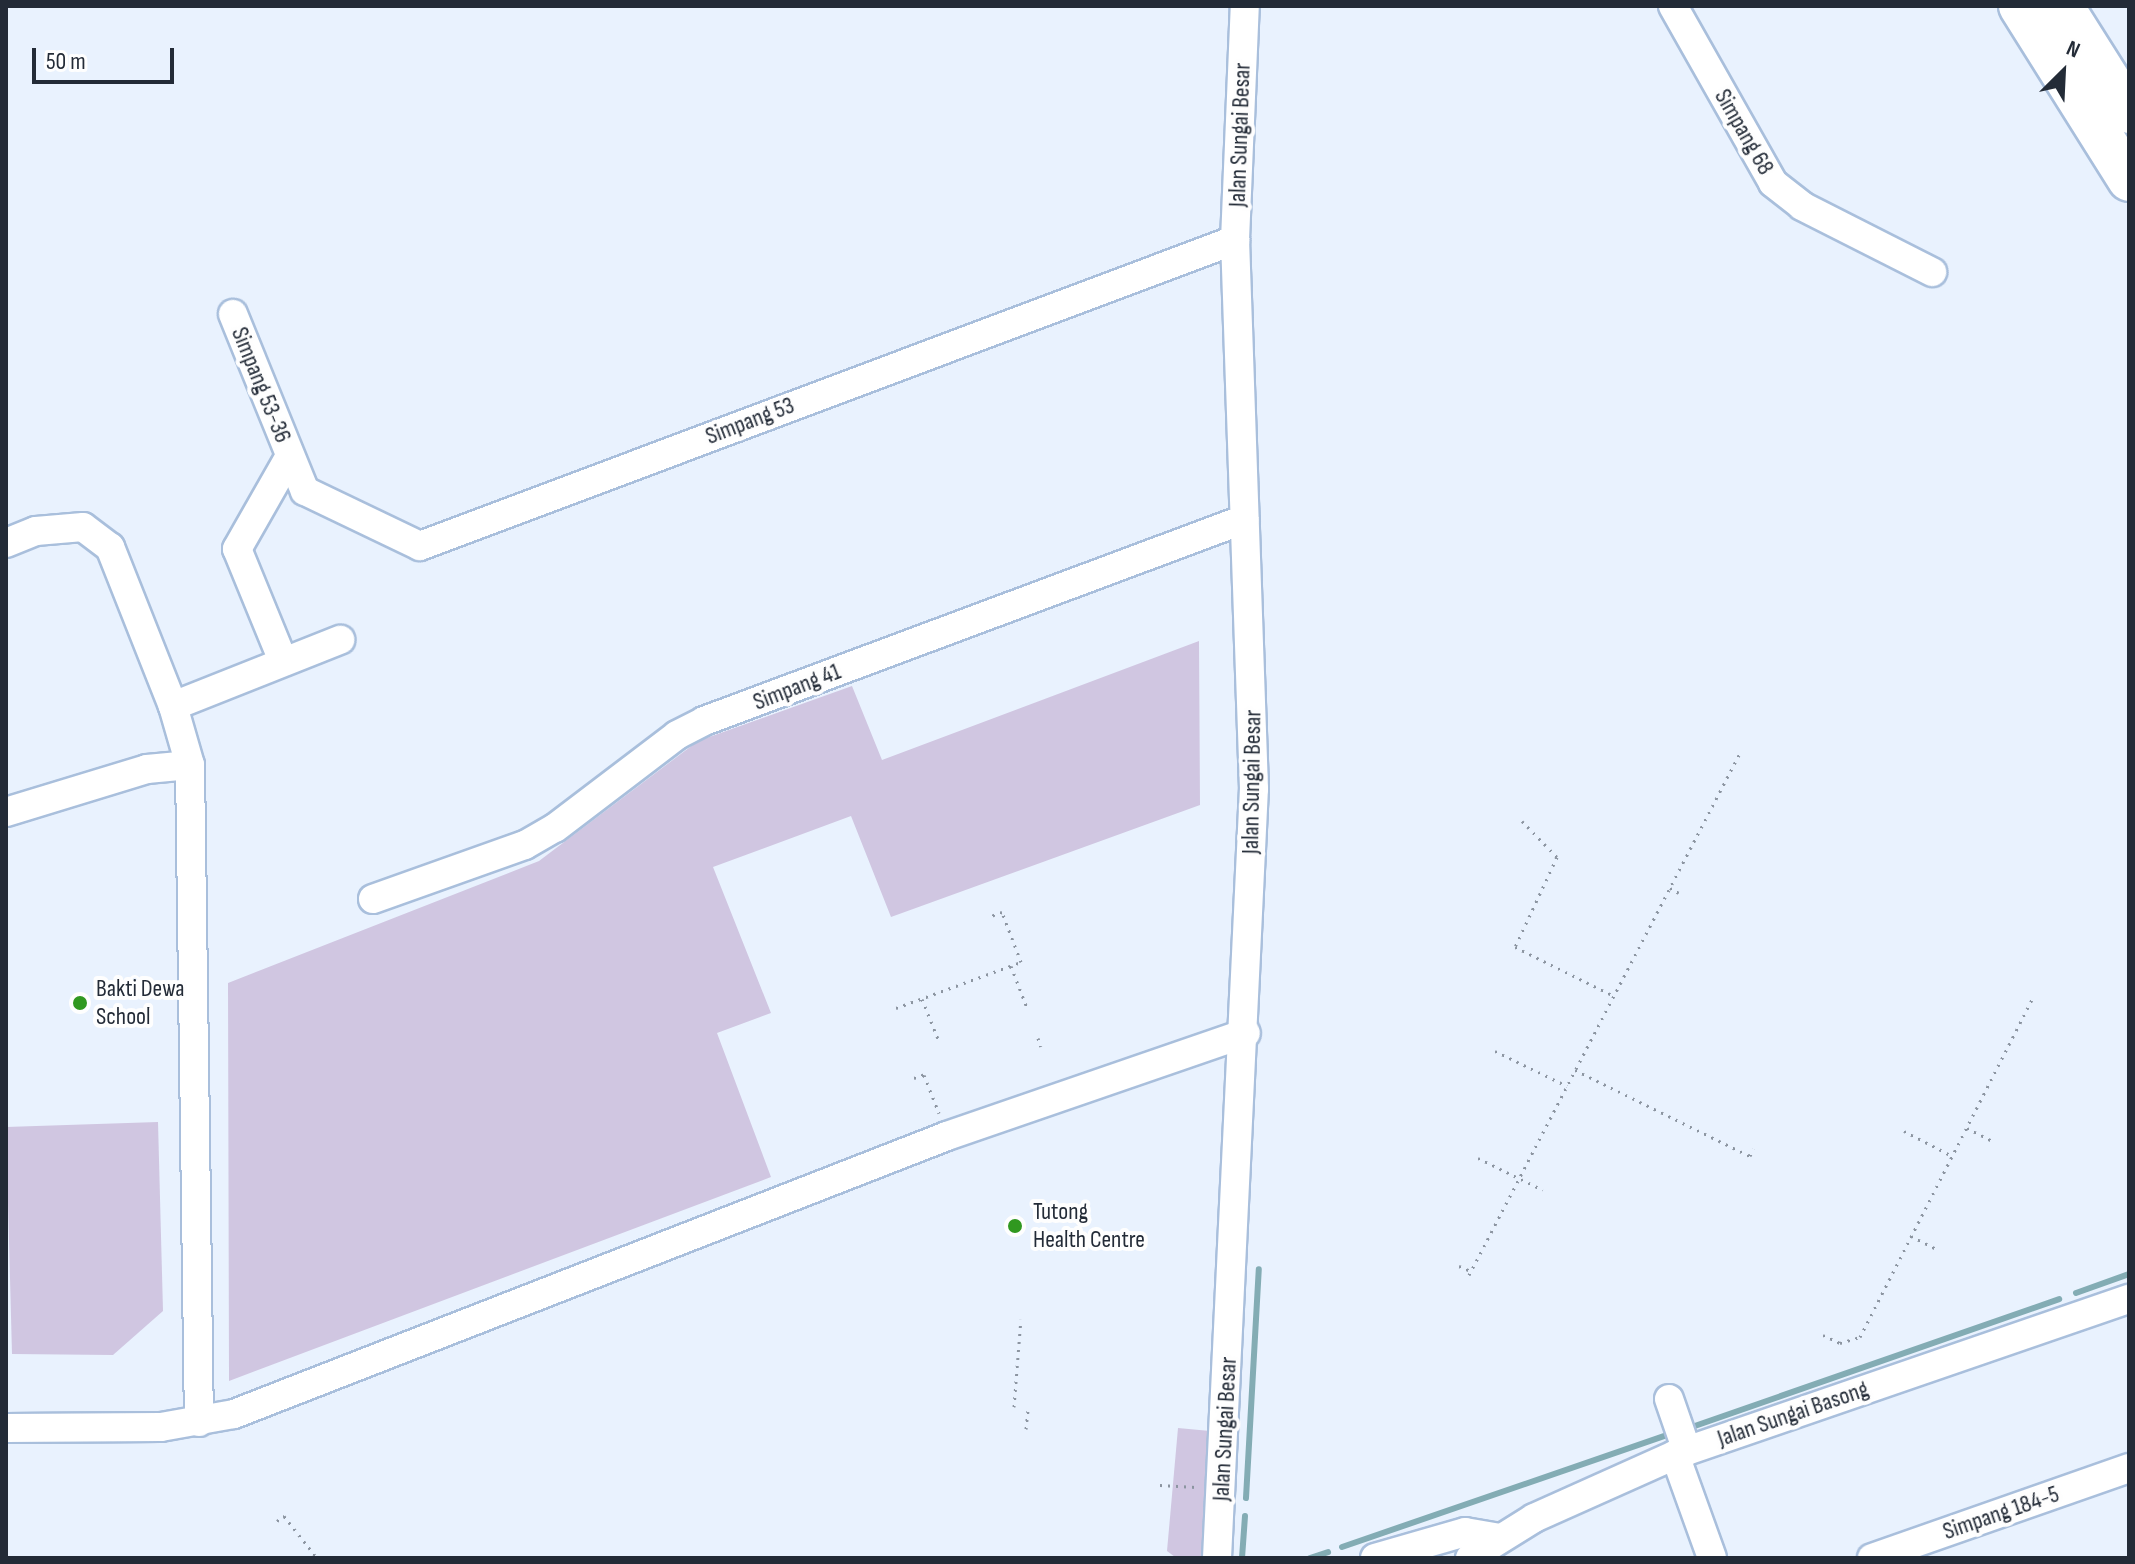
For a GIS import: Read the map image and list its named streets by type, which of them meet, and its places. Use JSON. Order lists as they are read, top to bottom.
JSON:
{
  "streets": {
    "street": [
      "Simpang 68",
      "Jalan Sungai Besar",
      "Simpang 53-36",
      "Simpang 53",
      "Simpang 41",
      "Jalan Sungai Basong",
      "Simpang 184-5"
    ]
  },
  "crossings": [
    ["Jalan Sungai Besar", "Simpang 53"],
    ["Jalan Sungai Besar", "Simpang 41"],
    ["Simpang 53-36", "Simpang 53"]
  ],
  "places": ["Bakti Dewa School", "Tutong Health Centre"],
  "scale_bar": "50 m",
  "north": "top right"
}
